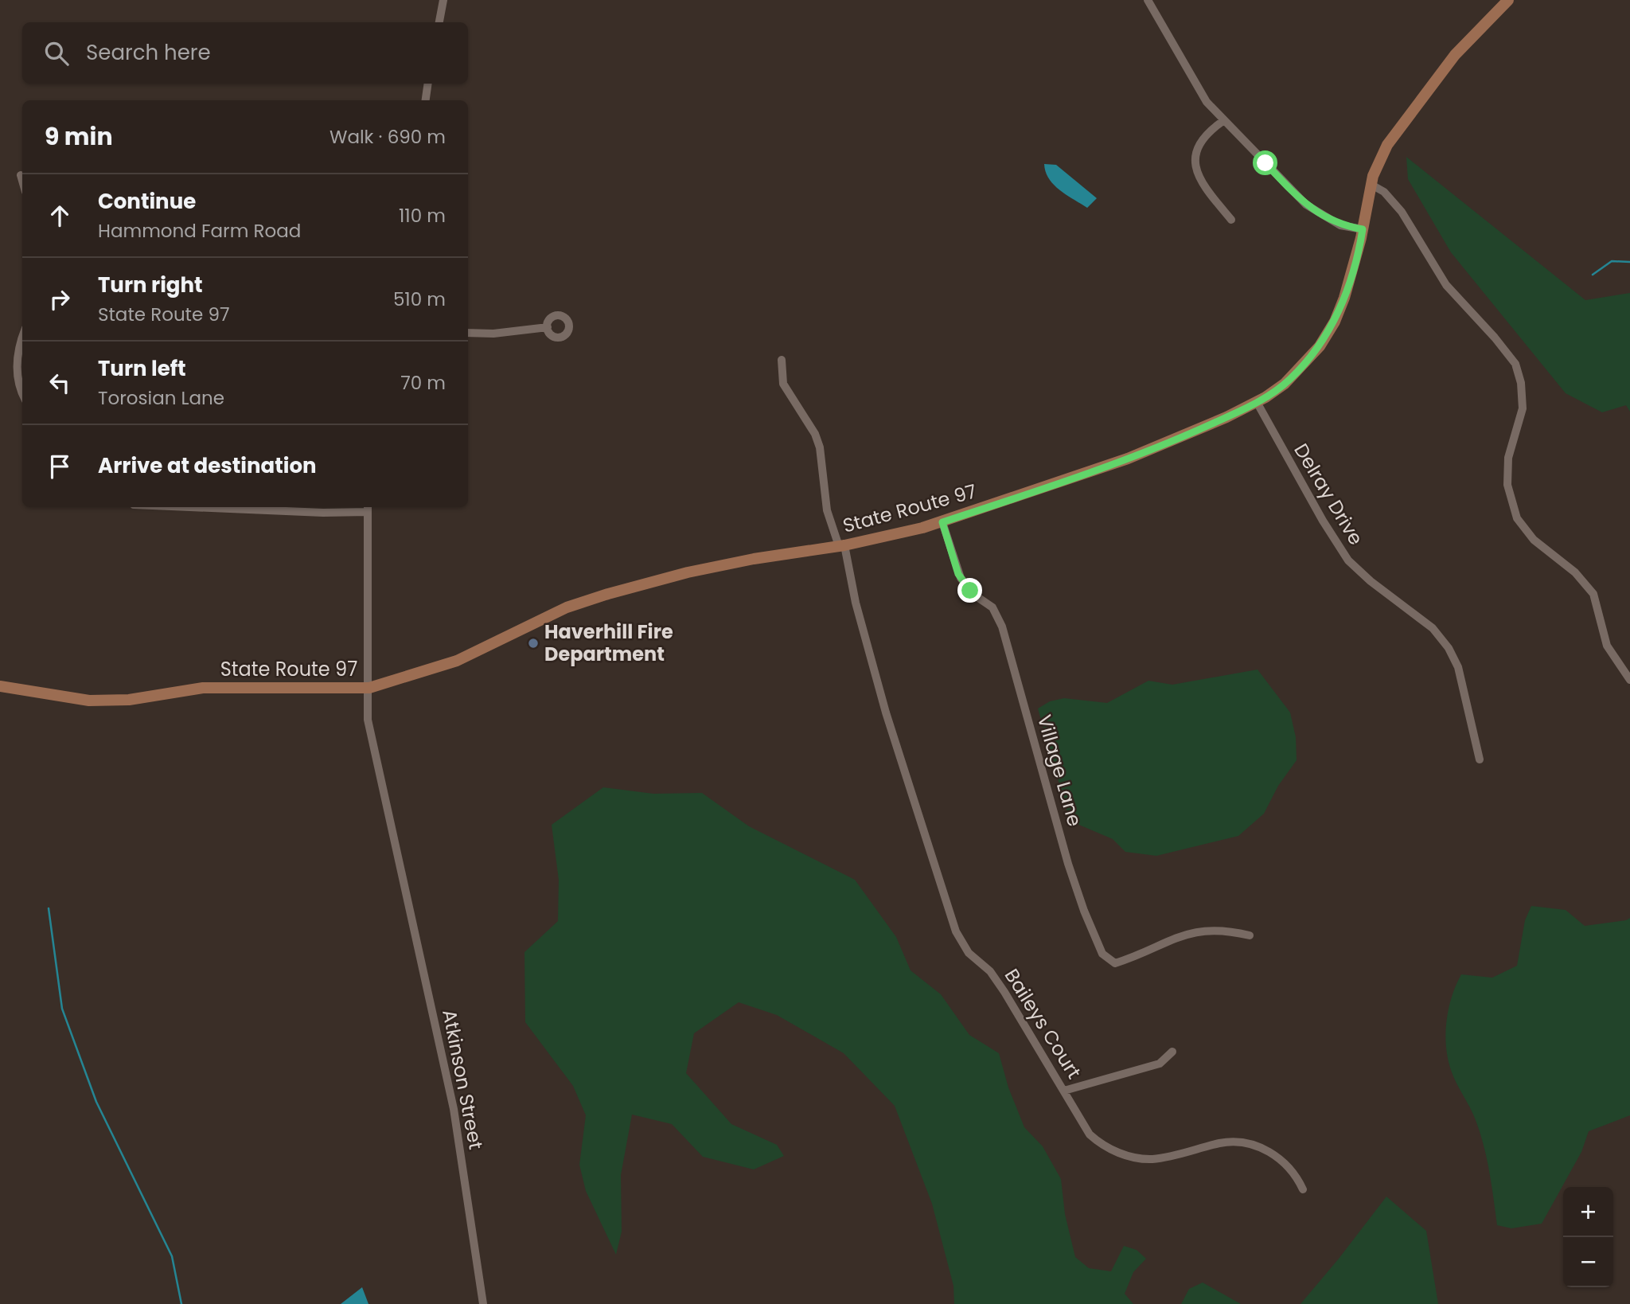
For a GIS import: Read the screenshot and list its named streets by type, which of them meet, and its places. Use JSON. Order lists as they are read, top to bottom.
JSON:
{
  "streets": {
    "main road": ["State Route 97"],
    "street": [
      "Delray Drive",
      "Village Lane",
      "Baileys Court",
      "Atkinson Street"
    ]
  },
  "crossings": [
    ["Delray Drive", "State Route 97"],
    ["State Route 97", "Village Lane"],
    ["State Route 97", "Baileys Court"],
    ["State Route 97", "Atkinson Street"]
  ],
  "places": ["Haverhill Fire Department"],
  "page": {
    "search": "Search here",
    "heading": ["9 min", "Walk · 690 m"],
    "list": [
      ["Continue", "Hammond Farm Road", "110 m"],
      ["Turn right", "State Route 97", "510 m"],
      ["Turn left", "Torosian Lane", "70 m"],
      "Arrive at destination"
    ],
    "map_buttons": ["+", "−"]
  }
}
